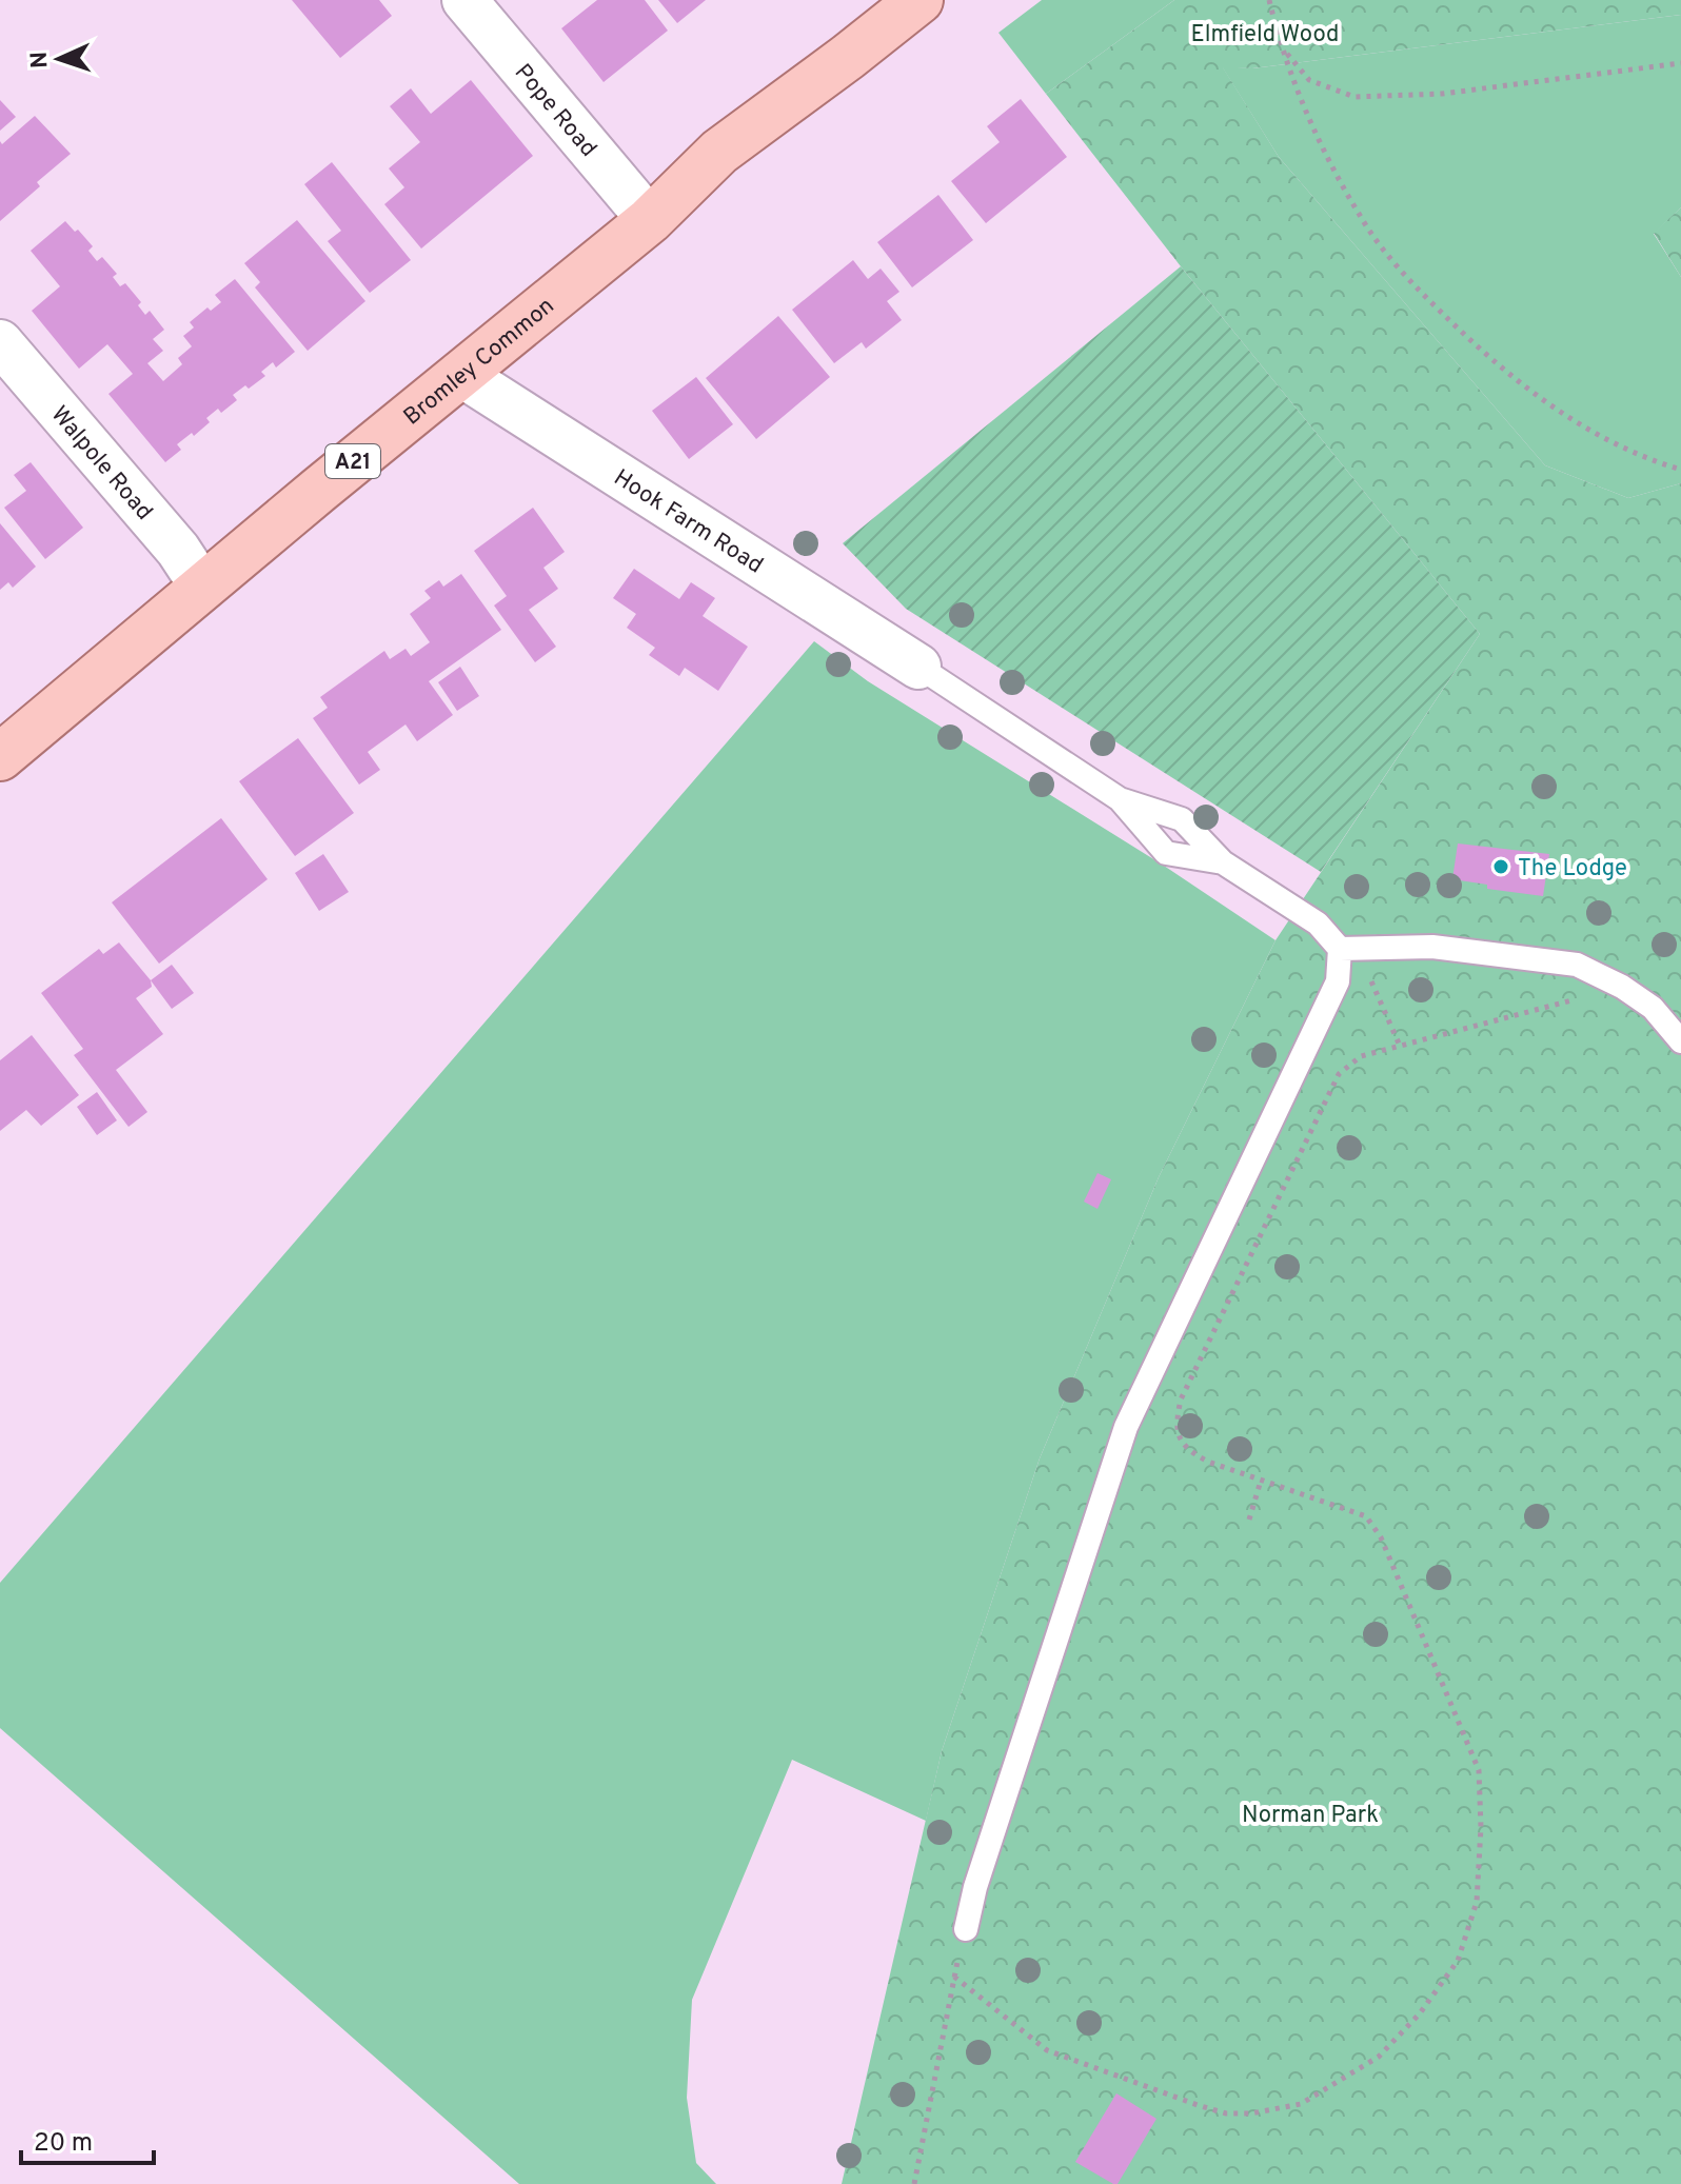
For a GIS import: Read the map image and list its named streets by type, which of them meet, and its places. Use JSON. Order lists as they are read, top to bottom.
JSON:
{
  "streets": {
    "main road": ["Bromley Common", "A21"],
    "street": ["Pope Road", "Walpole Road", "Hook Farm Road"]
  },
  "crossings": [
    ["Pope Road", "Bromley Common"],
    ["Bromley Common", "Walpole Road"],
    ["Bromley Common", "Hook Farm Road"]
  ],
  "parks": ["Elmfield Wood", "Norman Park"],
  "places": ["The Lodge"],
  "scale_bar": "20 m",
  "north": "left"
}
